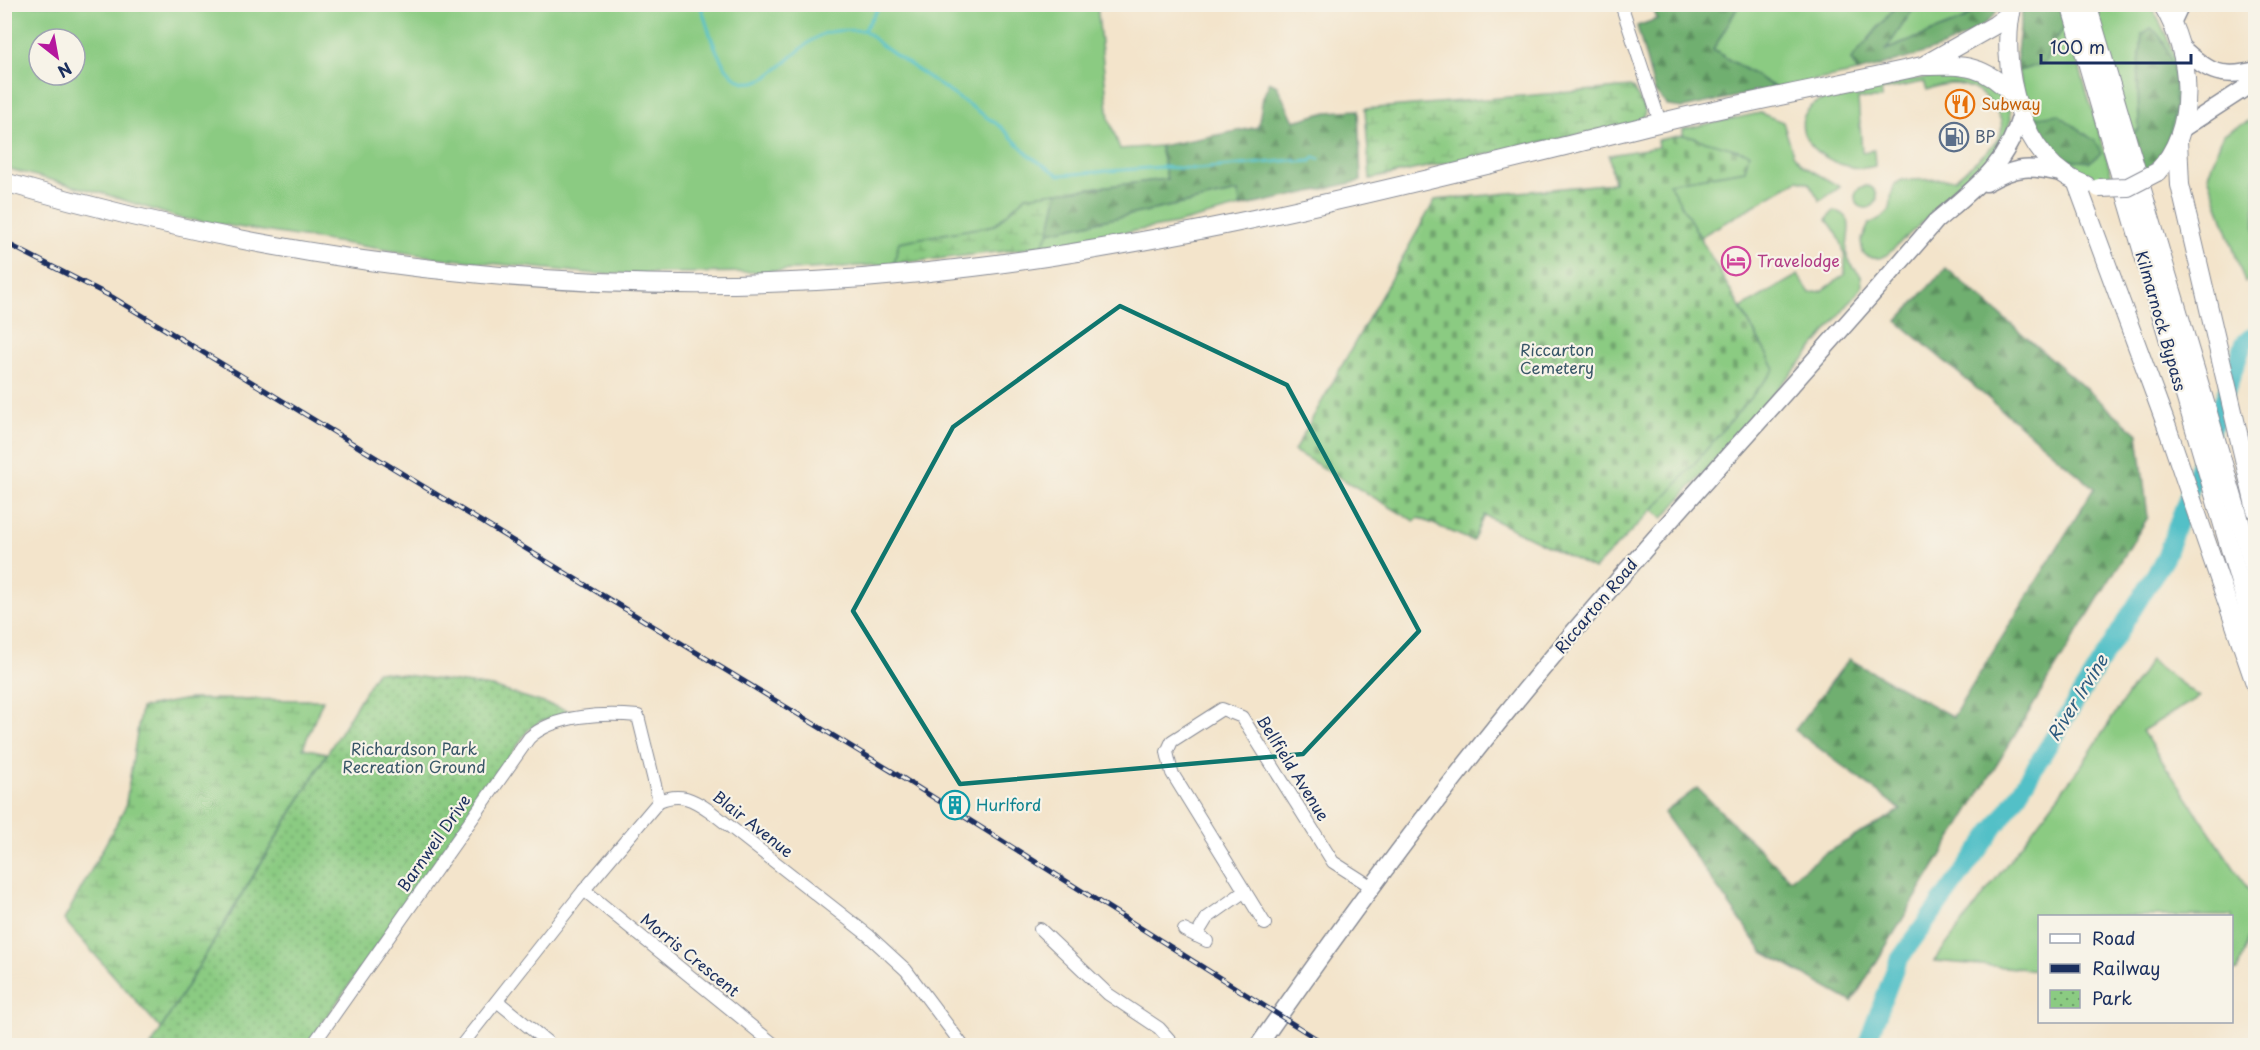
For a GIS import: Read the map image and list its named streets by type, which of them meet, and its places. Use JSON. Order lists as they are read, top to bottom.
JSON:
{
  "streets": {
    "highway": ["Kilmarnock Bypass"],
    "main road": ["Riccarton Road"],
    "street": [
      "Bellfield Avenue",
      "Blair Avenue",
      "Barnweil Drive",
      "Morris Crescent"
    ]
  },
  "crossings": [
    ["Riccarton Road", "Bellfield Avenue"],
    ["Blair Avenue", "Barnweil Drive"]
  ],
  "water": ["River Irvine"],
  "parks": ["Riccarton Cemetery", "Richardson Park Recreation Ground"],
  "places": {
    "restaurant": ["Subway"],
    "fuel station": ["BP"],
    "hotel": ["Travelodge"],
    "building": ["Hurlford"]
  },
  "legend": ["Road", "Railway", "Park"],
  "scale_bar": "100 m",
  "north": "bottom right"
}
